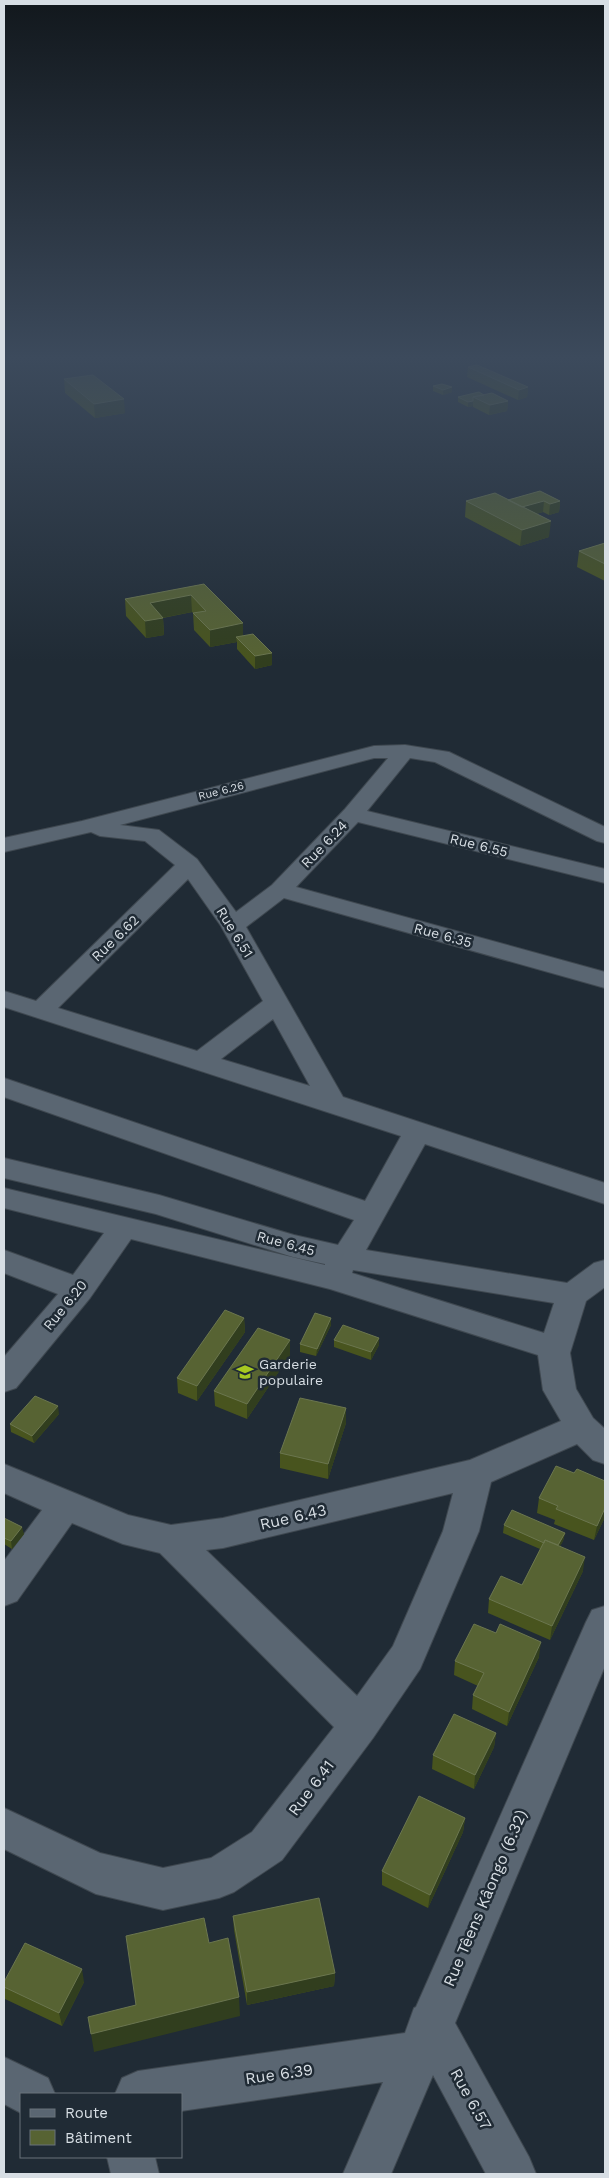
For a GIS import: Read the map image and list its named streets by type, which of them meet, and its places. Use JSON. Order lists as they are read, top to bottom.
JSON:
{
  "streets": {
    "street": [
      "Rue 6.26",
      "Rue 6.24",
      "Rue 6.55",
      "Rue 6.51",
      "Rue 6.35",
      "Rue 6.62",
      "Rue 6.45",
      "Rue 6.20",
      "Rue 6.43",
      "Rue 6.41",
      "Rue Têens Kâongo (6.32)",
      "Rue 6.39",
      "Rue 6.57"
    ]
  },
  "crossings": [
    ["Rue 6.26", "Rue 6.24"],
    ["Rue 6.26", "Rue 6.51"],
    ["Rue 6.24", "Rue 6.55"],
    ["Rue 6.24", "Rue 6.51"],
    ["Rue 6.24", "Rue 6.35"],
    ["Rue 6.51", "Rue 6.62"],
    ["Rue 6.45", "Rue 6.20"],
    ["Rue 6.43", "Rue 6.41"],
    ["Rue Têens Kâongo (6.32)", "Rue 6.39"],
    ["Rue Têens Kâongo (6.32)", "Rue 6.57"],
    ["Rue 6.39", "Rue 6.57"]
  ],
  "places": {
    "school or university": ["Garderie populaire"]
  },
  "legend": ["Route", "Bâtiment"]
}
